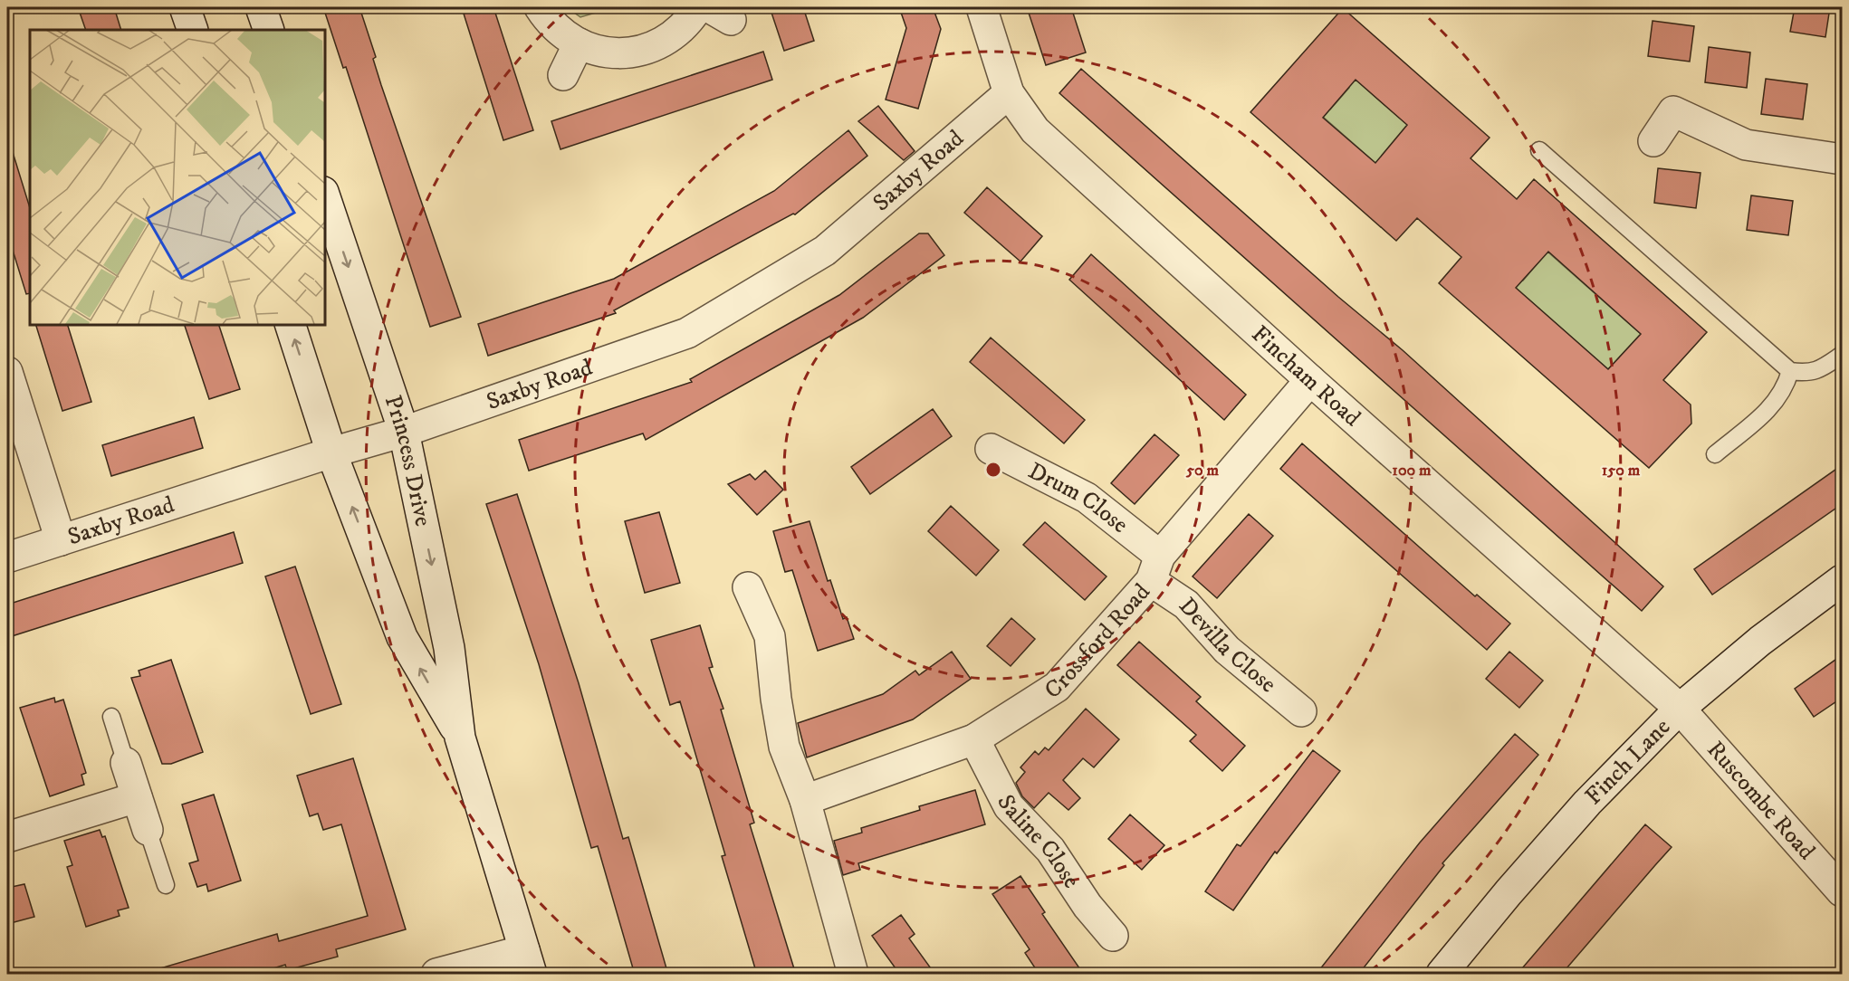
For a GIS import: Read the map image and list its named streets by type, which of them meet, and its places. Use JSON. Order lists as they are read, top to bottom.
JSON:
{
  "streets": {
    "street": [
      "Saxby Road",
      "Fincham Road",
      "Princess Drive",
      "Drum Close",
      "Crossford Road",
      "Devilla Close",
      "Finch Lane",
      "Ruscombe Road",
      "Saline Close"
    ]
  },
  "crossings": [
    ["Saxby Road", "Fincham Road"],
    ["Saxby Road", "Princess Drive"],
    ["Fincham Road", "Crossford Road"],
    ["Fincham Road", "Finch Lane"],
    ["Fincham Road", "Ruscombe Road"],
    ["Drum Close", "Crossford Road"],
    ["Drum Close", "Devilla Close"],
    ["Crossford Road", "Devilla Close"],
    ["Crossford Road", "Saline Close"],
    ["Finch Lane", "Ruscombe Road"]
  ],
  "rings": ["50 m", "100 m", "150 m"]
}
